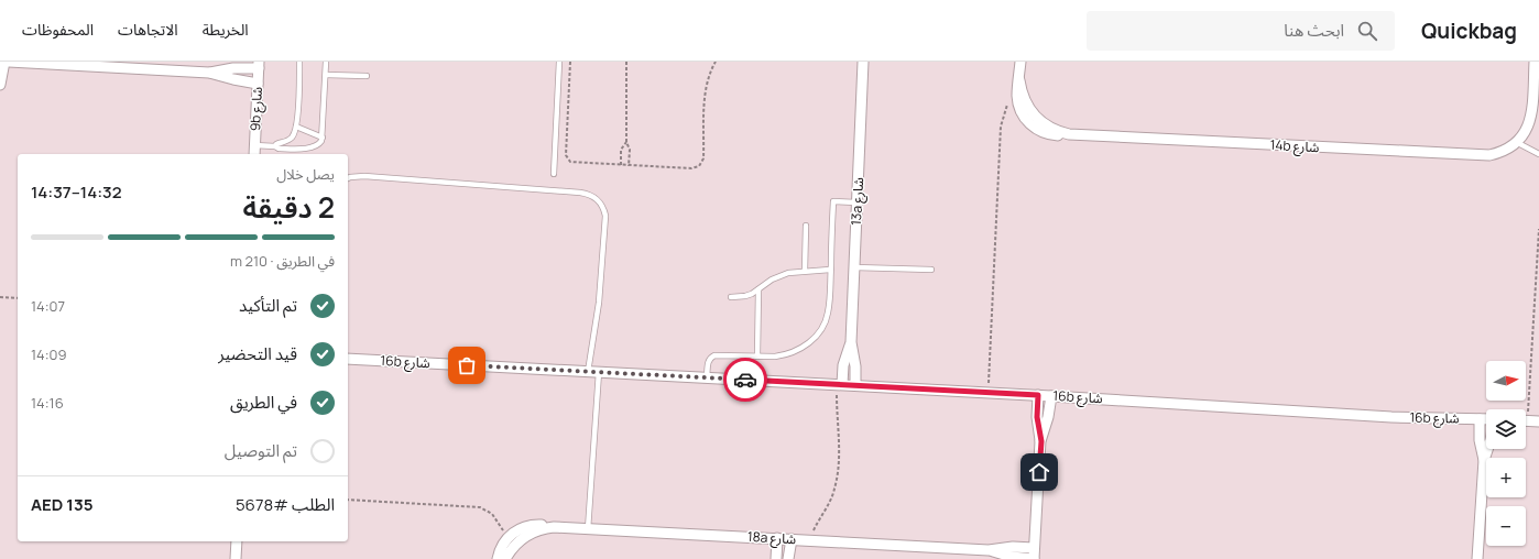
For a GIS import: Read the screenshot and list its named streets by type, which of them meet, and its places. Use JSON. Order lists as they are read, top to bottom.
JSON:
{
  "streets": {
    "street": [
      "9b شارع",
      "14b شارع",
      "13a شارع",
      "16b شارع",
      "18a شارع"
    ]
  },
  "crossings": [
    ["13a شارع", "16b شارع"]
  ],
  "north": "right",
  "page": {
    "header": "Quickbag",
    "search": "ابحث هنا",
    "nav": ["الخريطة", "الاتجاهات", "المحفوظات"],
    "heading": ["2 دقيقة", "يصل خلال", "14:32–14:37"],
    "panel": ["الطلب #5678", "AED 135"],
    "bar": "في الطريق · 210 m",
    "list": [
      ["تم التأكيد", "14:07"],
      ["قيد التحضير", "14:09"],
      ["في الطريق", "14:16"],
      "تم التوصيل"
    ],
    "map_buttons": ["+", "−"]
  }
}
